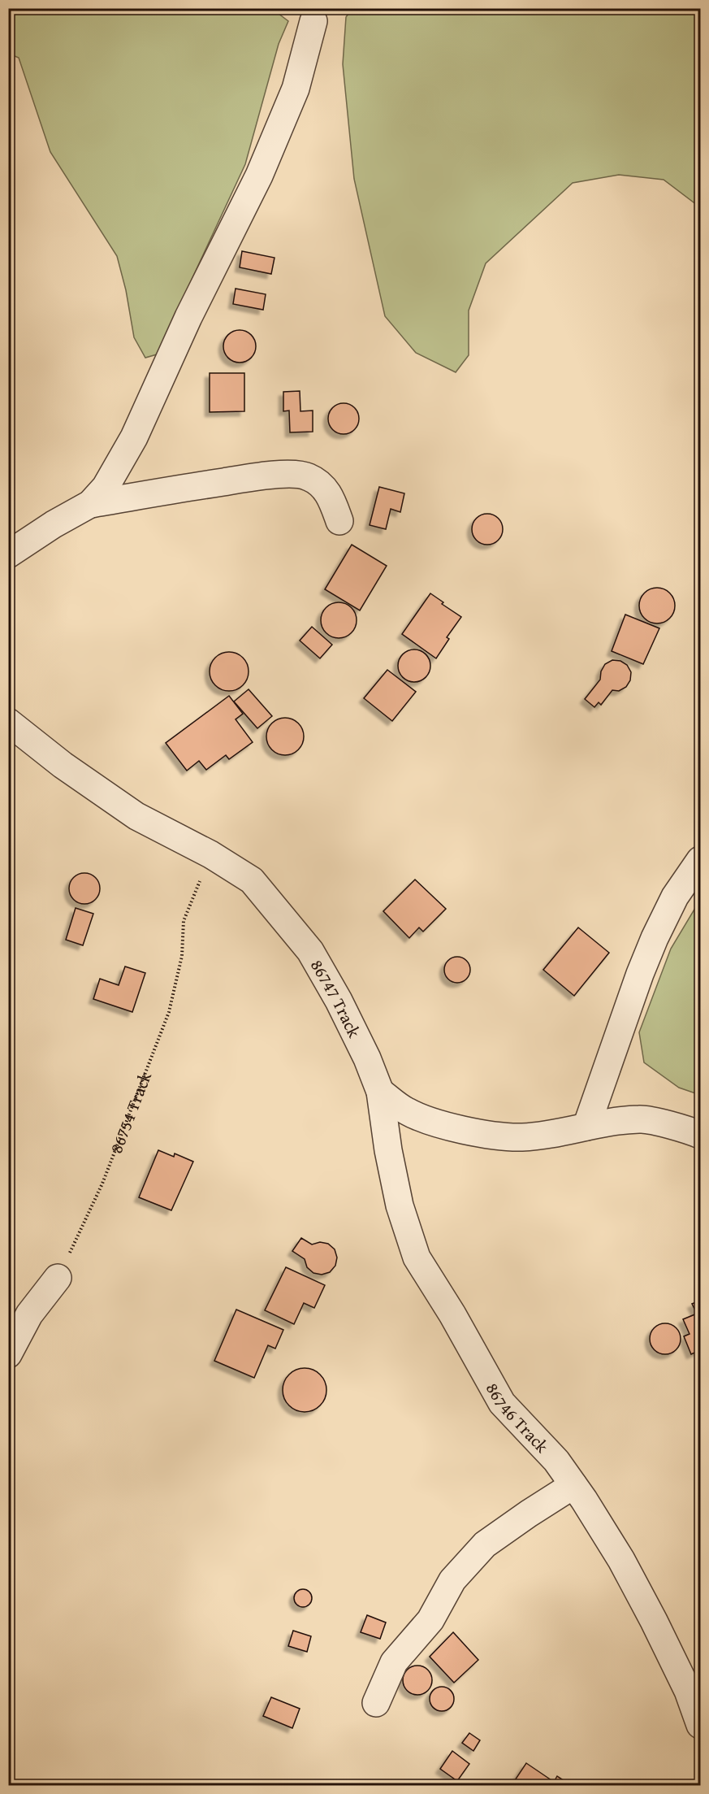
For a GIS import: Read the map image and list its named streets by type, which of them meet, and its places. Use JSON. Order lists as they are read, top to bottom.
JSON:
{
  "streets": {
    "street": ["86747 Track", "86746 Track"],
    "path": ["86754 Track"]
  },
  "crossings": [
    ["86747 Track", "86754 Track"],
    ["86747 Track", "86746 Track"]
  ]
}
